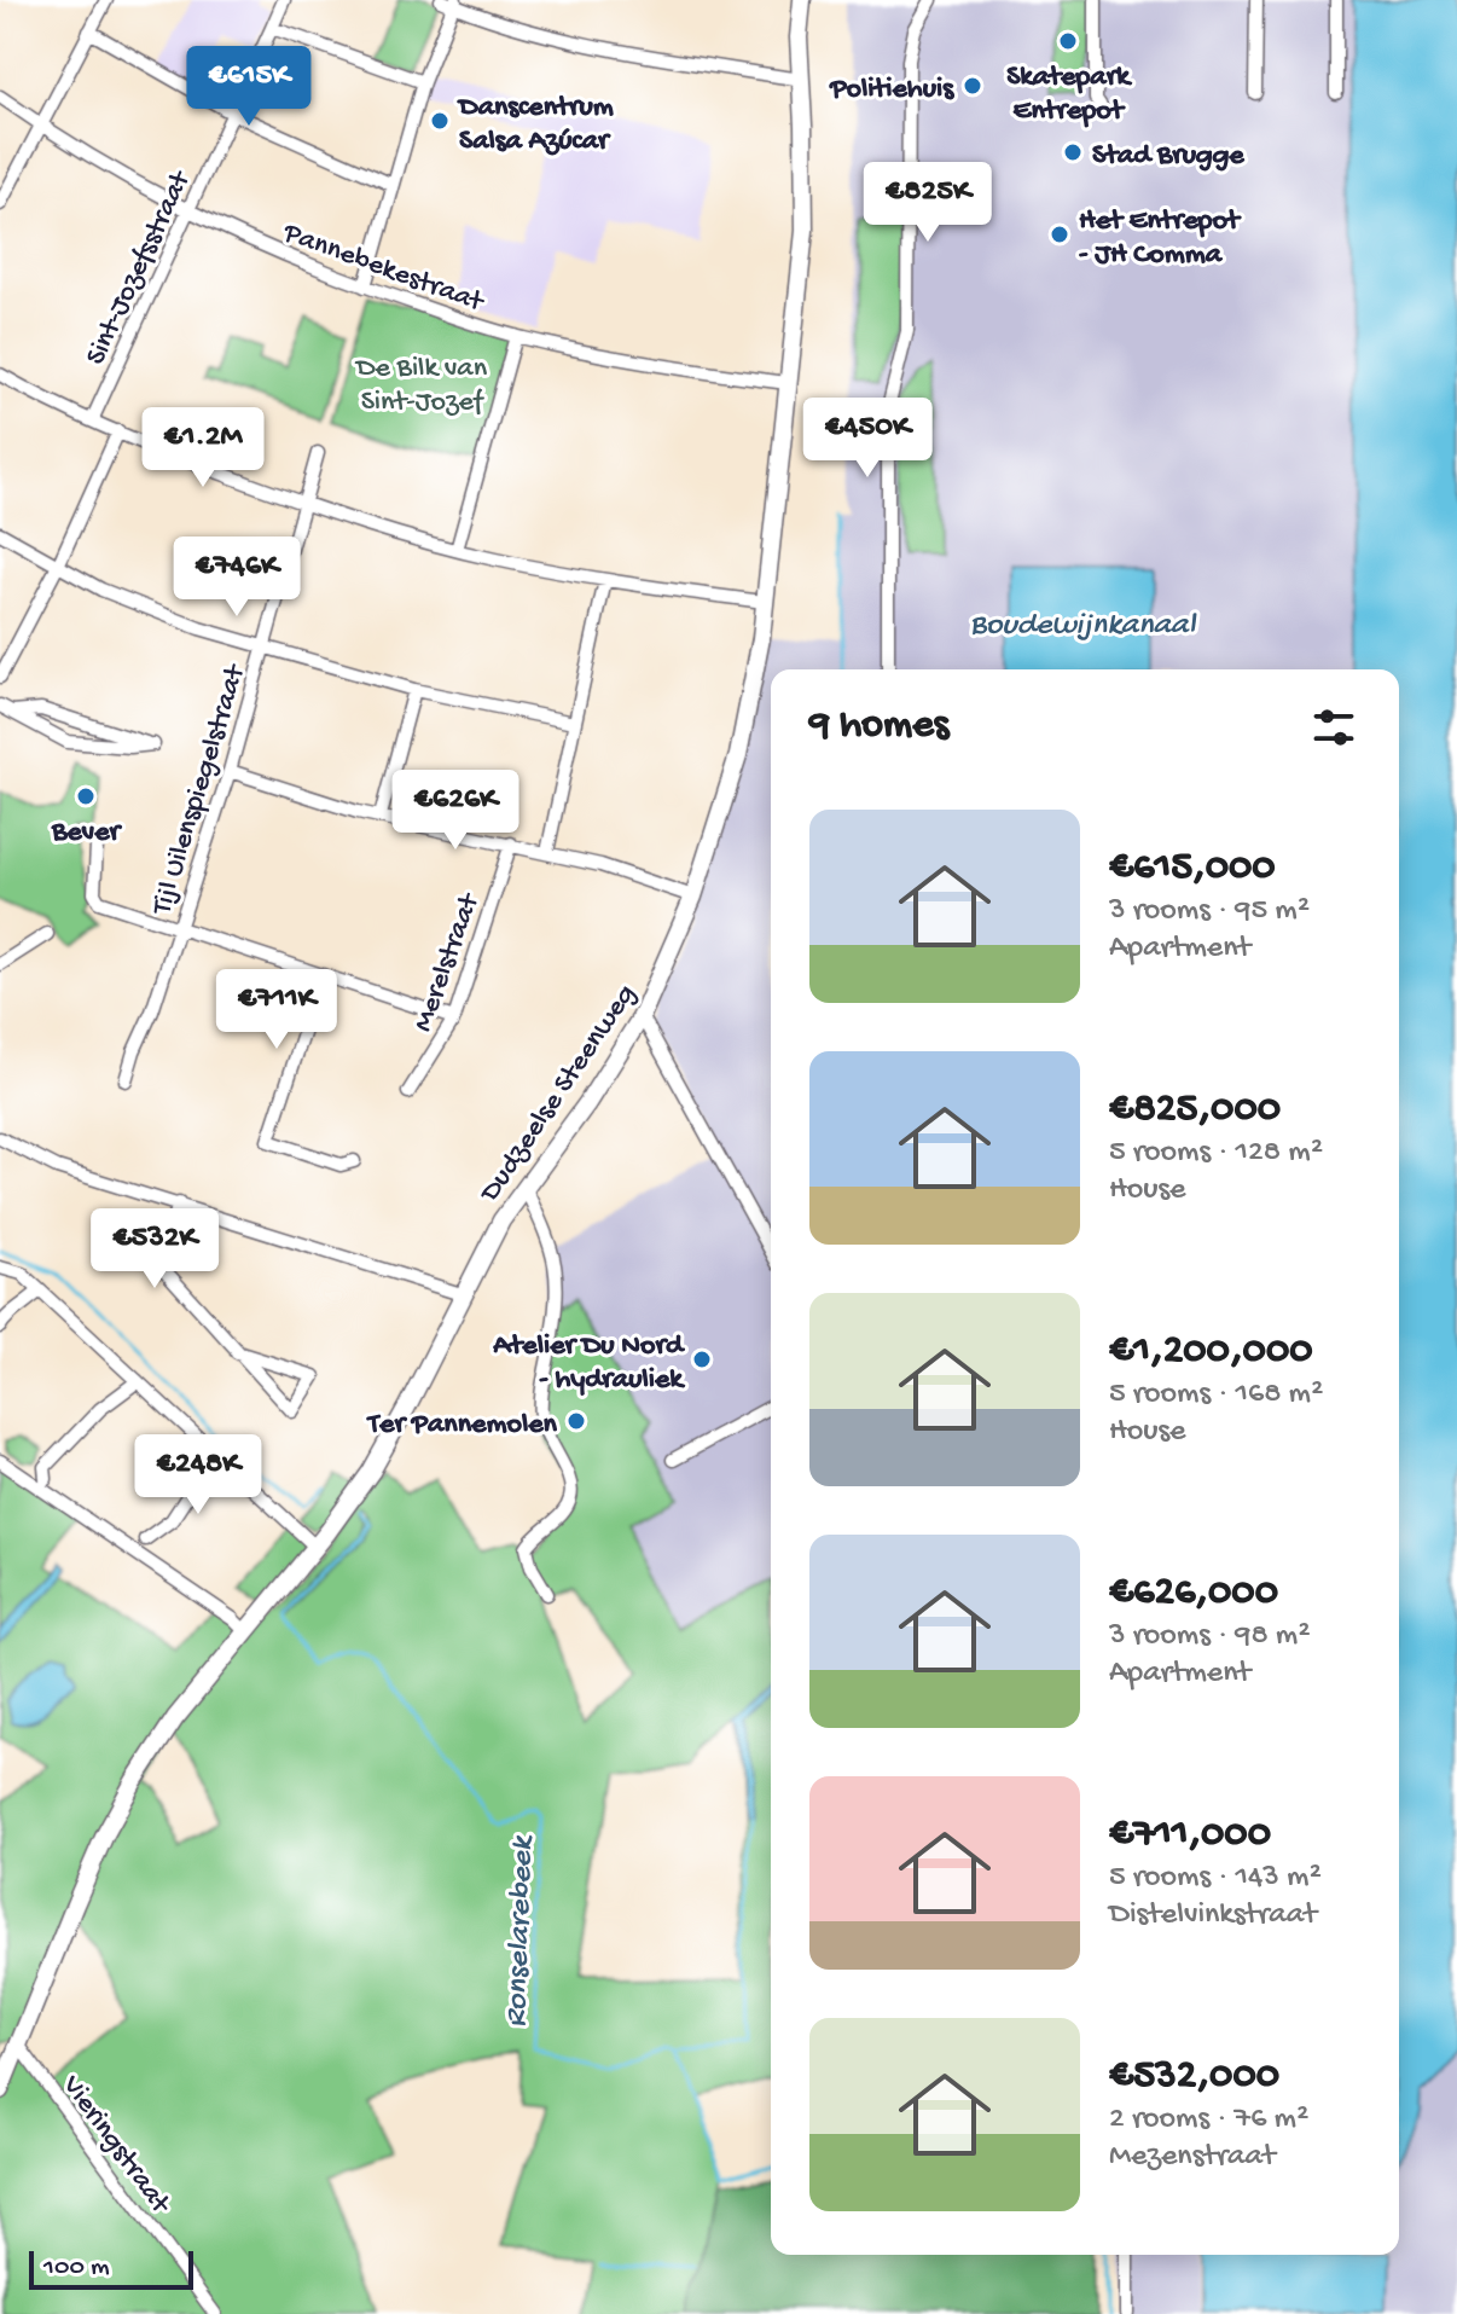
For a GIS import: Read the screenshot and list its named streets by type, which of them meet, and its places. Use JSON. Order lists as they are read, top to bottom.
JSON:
{
  "streets": {
    "main road": ["Dudzeelse Steenweg"],
    "street": [
      "Pannebekestraat",
      "Sint-Jozefsstraat",
      "Tijl Uilenspiegelstraat",
      "Merelstraat",
      "Vieringstraat"
    ]
  },
  "crossings": [
    ["Pannebekestraat", "Sint-Jozefsstraat"],
    ["Pannebekestraat", "Dudzeelse Steenweg"],
    ["Dudzeelse Steenweg", "Vieringstraat"]
  ],
  "water": ["Boudewijnkanaal", "Ronselarebeek"],
  "parks": ["De Bilk van Sint-Jozef"],
  "places": [
    "Skatepark Entrepot",
    "Politiehuis",
    "Danscentrum Salsa Azúcar",
    "Stad Brugge",
    "Het Entrepot - JH Comma",
    "Bever",
    "Atelier Du Nord - hydrauliek",
    "Ter Pannemolen"
  ],
  "scale_bar": "100 m",
  "page": {
    "price": [
      "€615K",
      "€825K",
      "€450K",
      "€1.2M",
      "€746K",
      "€626K",
      "€711K",
      "€532K",
      "€248K"
    ],
    "heading": "9 homes",
    "list": [
      {
        "name": "€615,000",
        "note": "3 rooms · 95 m² · Apartment"
      },
      {
        "name": "€825,000",
        "note": "5 rooms · 128 m² · House"
      },
      {
        "name": "€1,200,000",
        "note": "5 rooms · 168 m² · House"
      },
      {
        "name": "€626,000",
        "note": "3 rooms · 98 m² · Apartment"
      },
      {
        "name": "€711,000",
        "note": "5 rooms · 143 m² · Distelvinkstraat"
      },
      {
        "name": "€532,000",
        "note": "2 rooms · 76 m² · Mezenstraat"
      }
    ],
    "scale": "100 m"
  }
}
